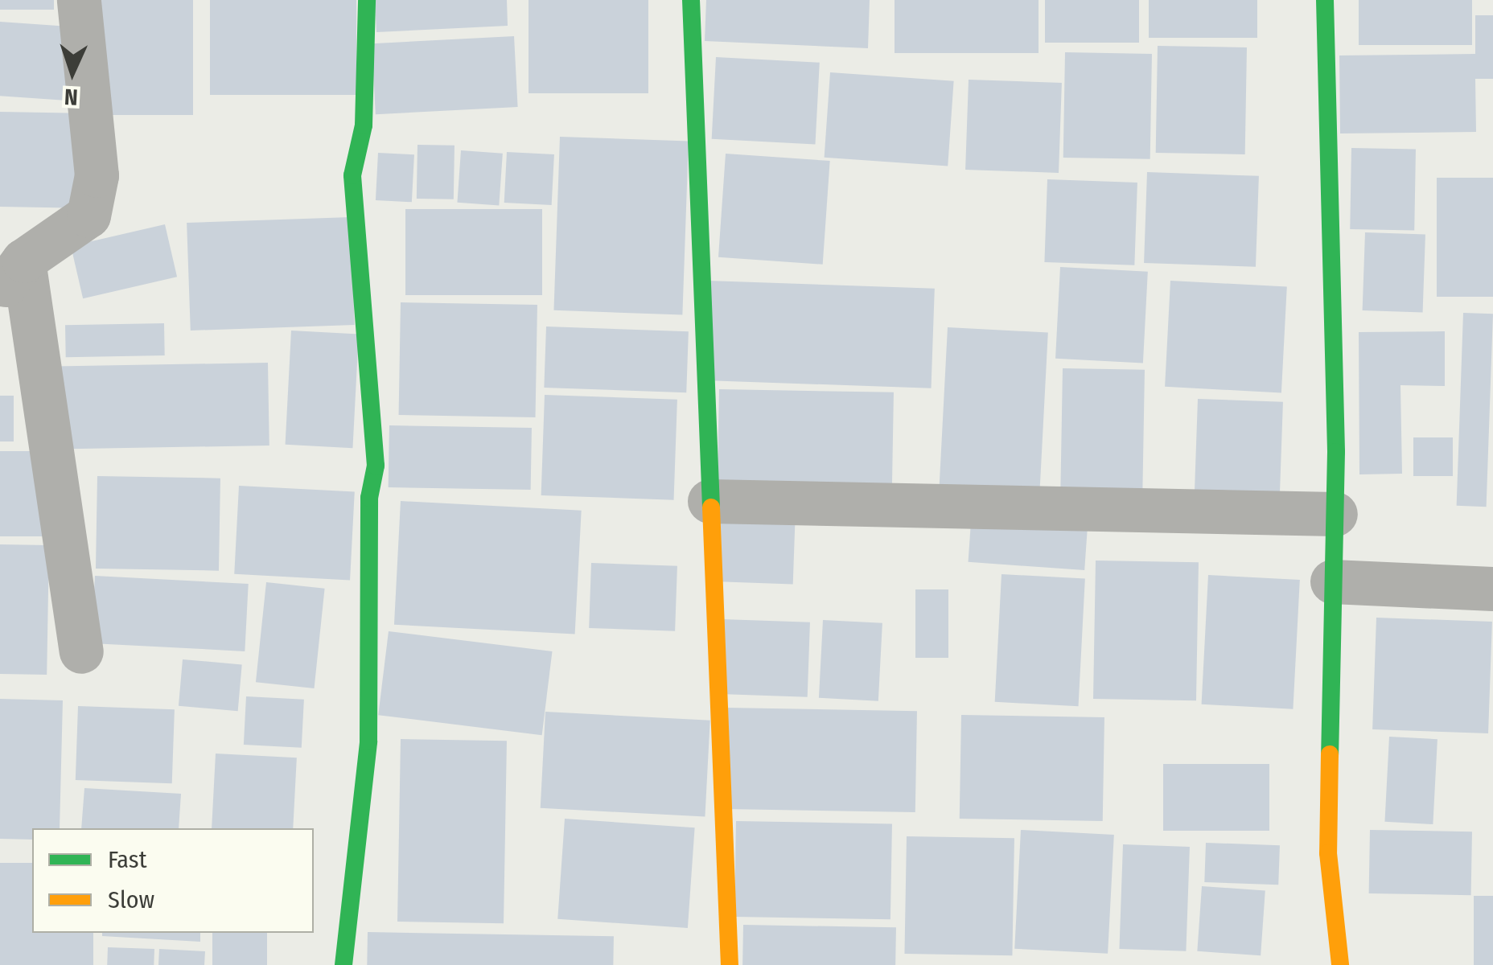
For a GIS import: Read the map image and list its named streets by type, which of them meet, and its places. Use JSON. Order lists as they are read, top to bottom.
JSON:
{
  "legend": ["Fast", "Slow"],
  "north": "bottom"
}
